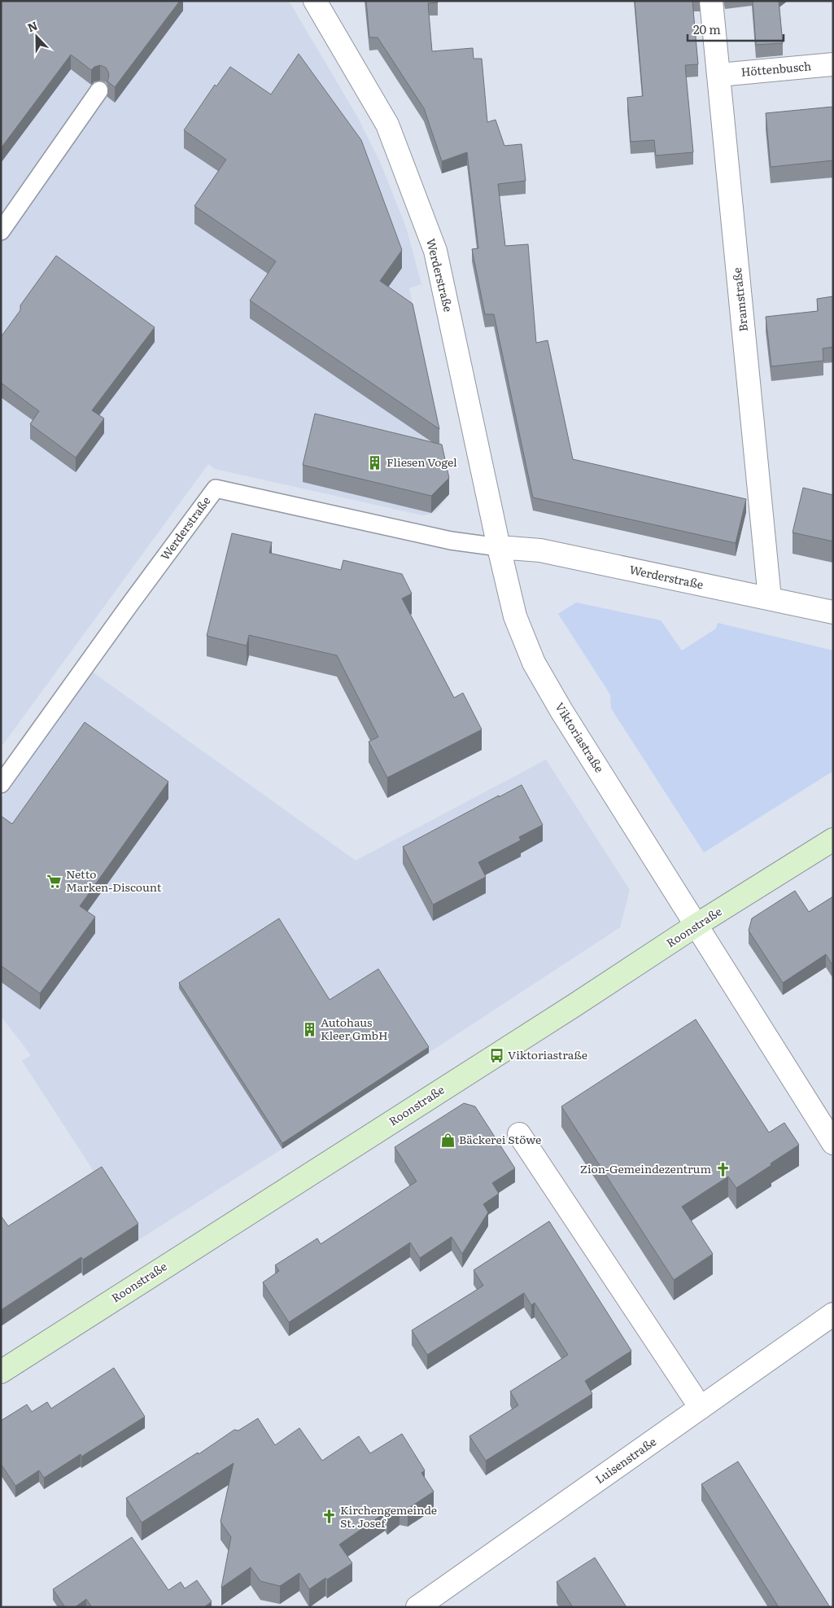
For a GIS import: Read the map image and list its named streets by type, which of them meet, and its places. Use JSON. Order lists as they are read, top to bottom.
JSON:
{
  "streets": {
    "street": [
      "Höttenbusch",
      "Werderstraße",
      "Bramstraße",
      "Viktoriastraße",
      "Roonstraße",
      "Luisenstraße"
    ]
  },
  "crossings": [
    ["Höttenbusch", "Bramstraße"],
    ["Werderstraße", "Bramstraße"],
    ["Werderstraße", "Viktoriastraße"],
    ["Viktoriastraße", "Roonstraße"]
  ],
  "places": {
    "building": ["Fliesen Vogel", "Autohaus Kleer GmbH"],
    "supermarket": ["Netto Marken-Discount"],
    "bus stop": ["Viktoriastraße"],
    "shop": ["Bäckerei Stöwe"],
    "church": ["Zion-Gemeindezentrum", "Kirchengemeinde St. Josef"]
  },
  "scale_bar": "20 m",
  "north": "top"
}
